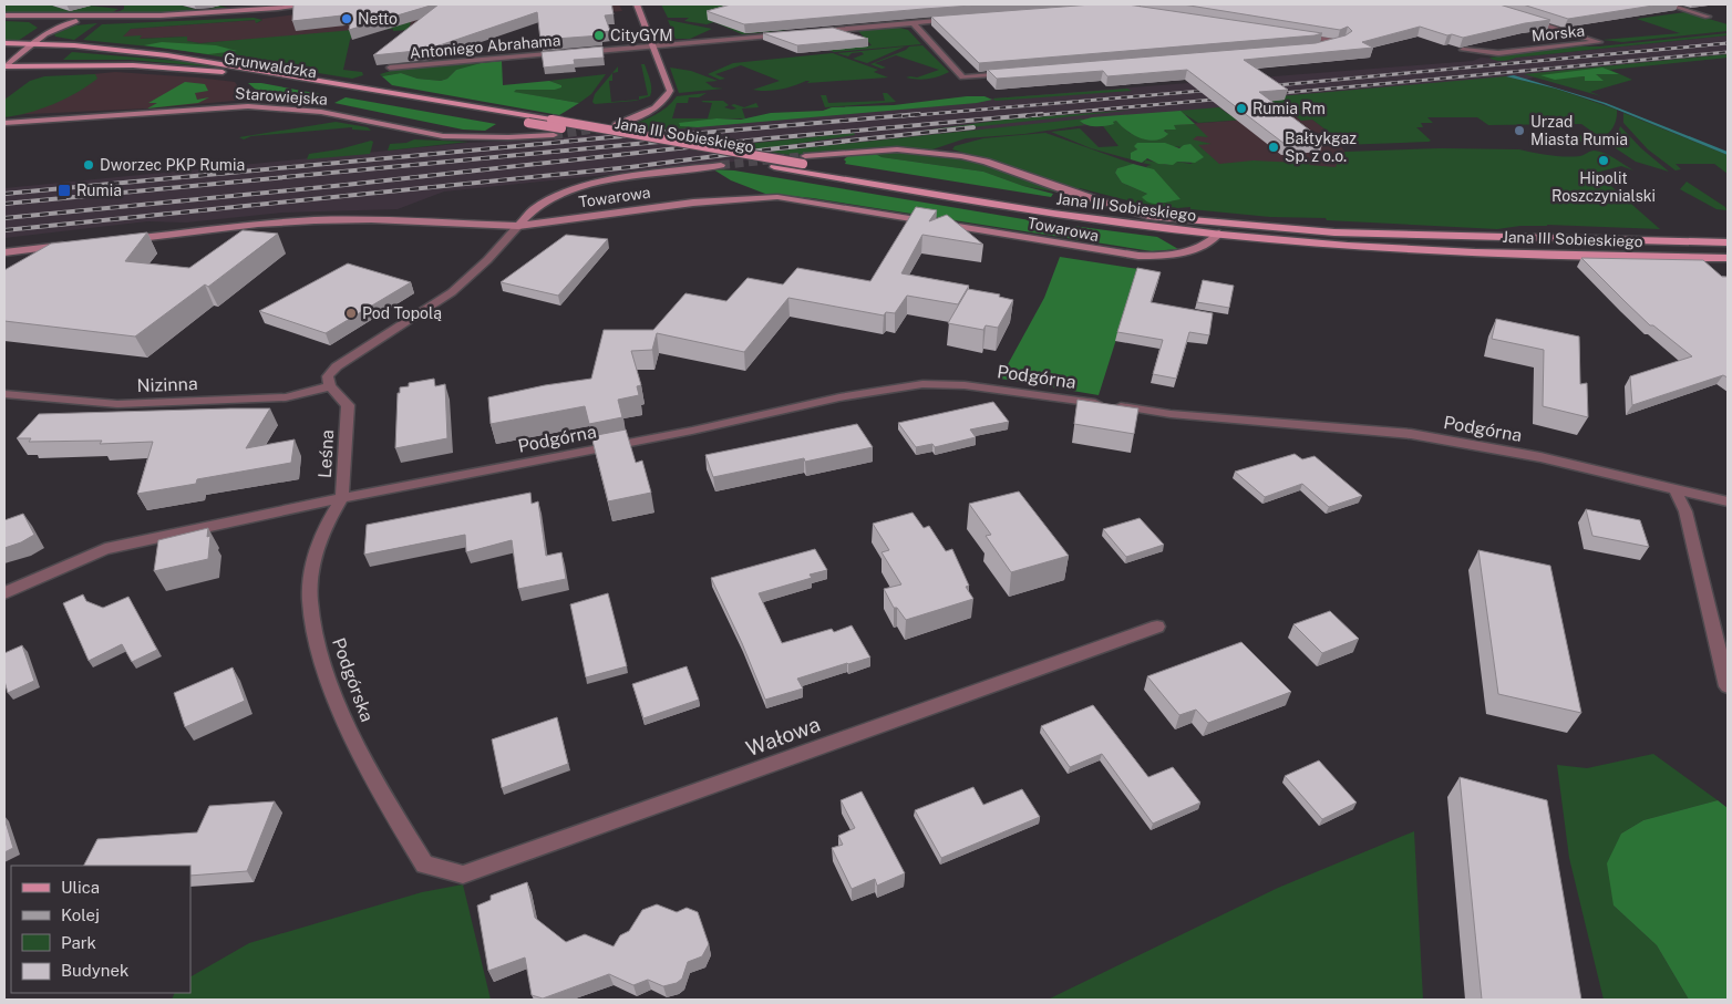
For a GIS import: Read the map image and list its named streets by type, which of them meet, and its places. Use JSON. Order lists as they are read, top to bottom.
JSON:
{
  "streets": {
    "main road": [
      "Grunwaldzka",
      "Starowiejska",
      "Jana III Sobieskiego",
      "Towarowa"
    ],
    "street": [
      "Morska",
      "Antoniego Abrahama",
      "Podgórna",
      "Nizinna",
      "Leśna",
      "Podgórska",
      "Wałowa"
    ]
  },
  "crossings": [
    ["Grunwaldzka", "Jana III Sobieskiego"],
    ["Jana III Sobieskiego", "Towarowa"],
    ["Podgórna", "Leśna"],
    ["Podgórna", "Podgórska"],
    ["Nizinna", "Leśna"],
    ["Leśna", "Podgórska"],
    ["Podgórska", "Wałowa"]
  ],
  "places": {
    "other": [
      "Netto",
      "CityGYM",
      "Rumia Rm",
      "Urzad Miasta Rumia",
      "Bałtykgaz Sp. z o.o.",
      "Hipolit Roszczynialski",
      "Dworzec PKP Rumia",
      "Pod Topolą"
    ],
    "transit": ["Rumia"]
  },
  "legend": [
    "Ulica",
    "Kolej",
    "Park",
    "Budynek"
  ]
}
